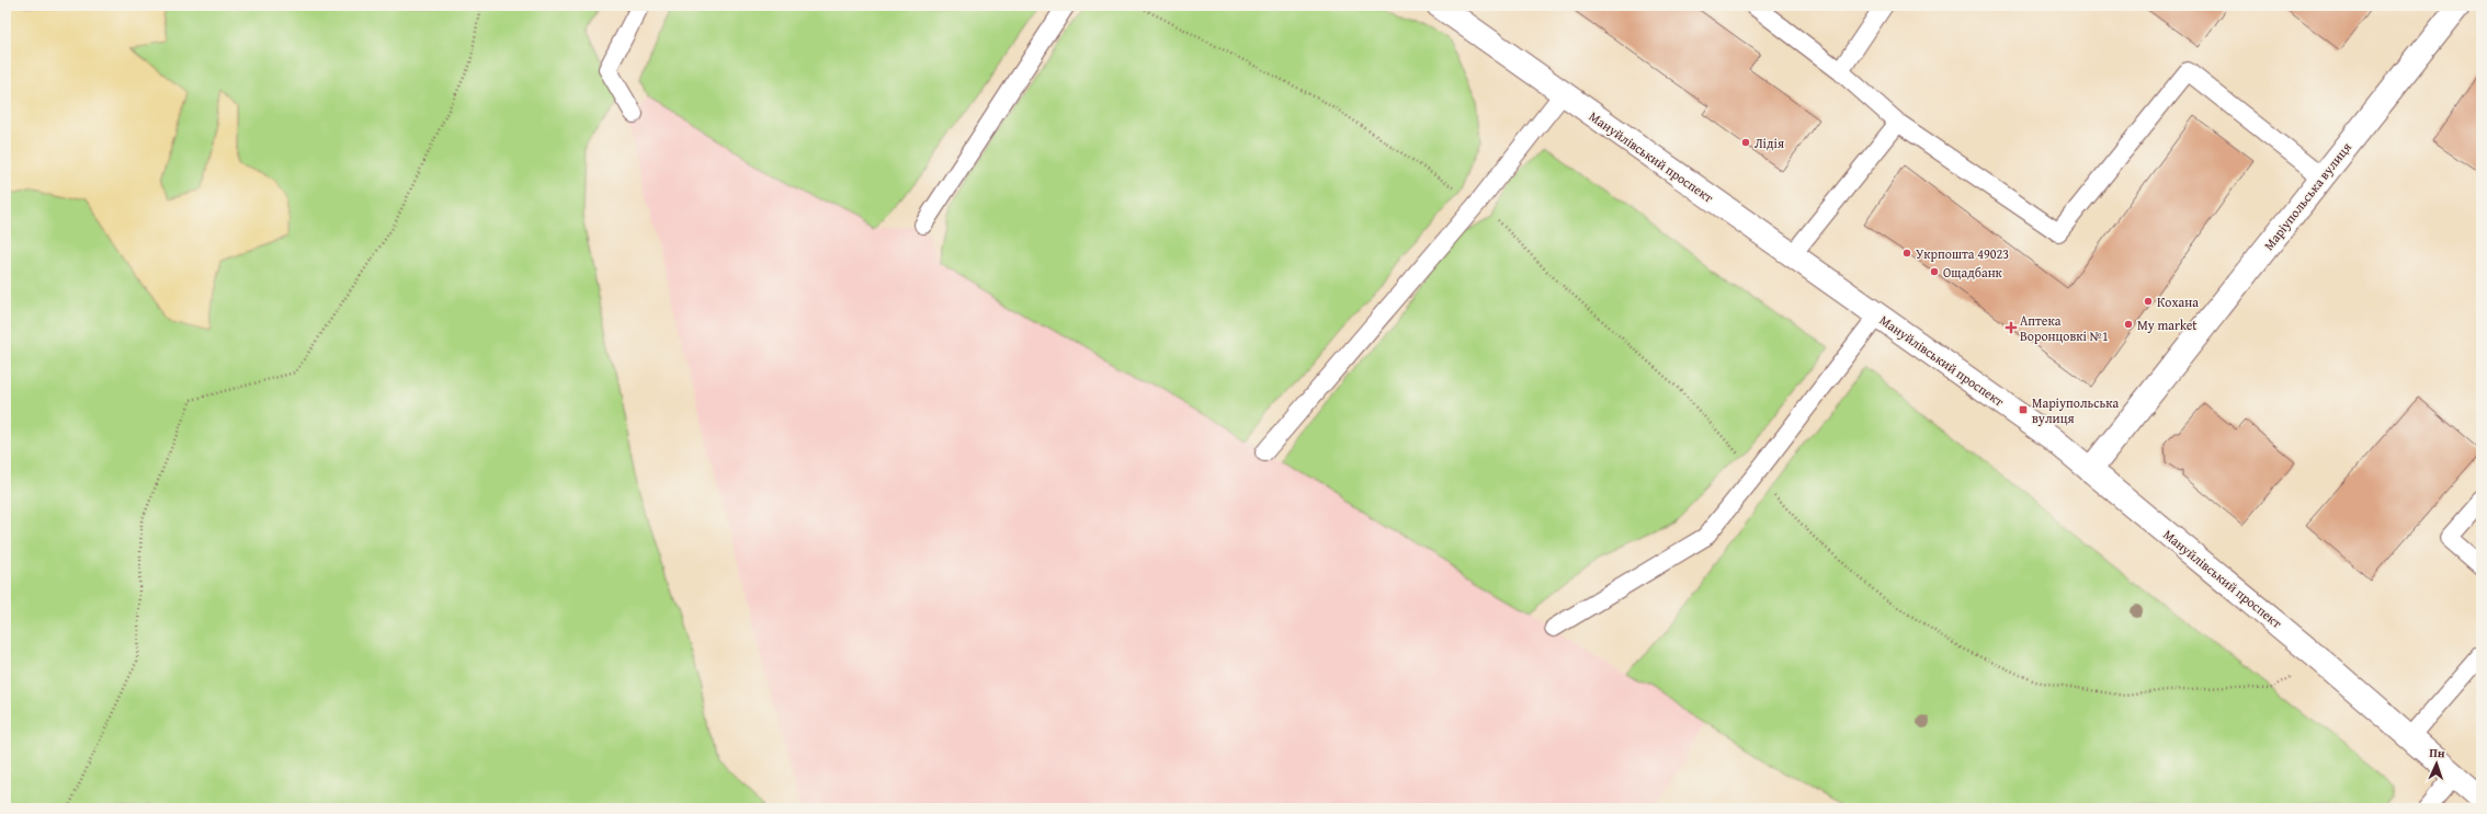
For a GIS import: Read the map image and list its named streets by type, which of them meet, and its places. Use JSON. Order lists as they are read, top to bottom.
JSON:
{
  "streets": {
    "main road": ["Мануйлівський проспект", "Маріупольська вулиця"]
  },
  "crossings": [
    ["Мануйлівський проспект", "Маріупольська вулиця"]
  ],
  "places": {
    "other": [
      "Лідія",
      "Укрпошта 49023",
      "Ощадбанк",
      "Кохана",
      "My market"
    ],
    "health": ["Аптека Воронцовкі №1"],
    "transit": ["Маріупольська вулиця"]
  },
  "north": "top"
}
